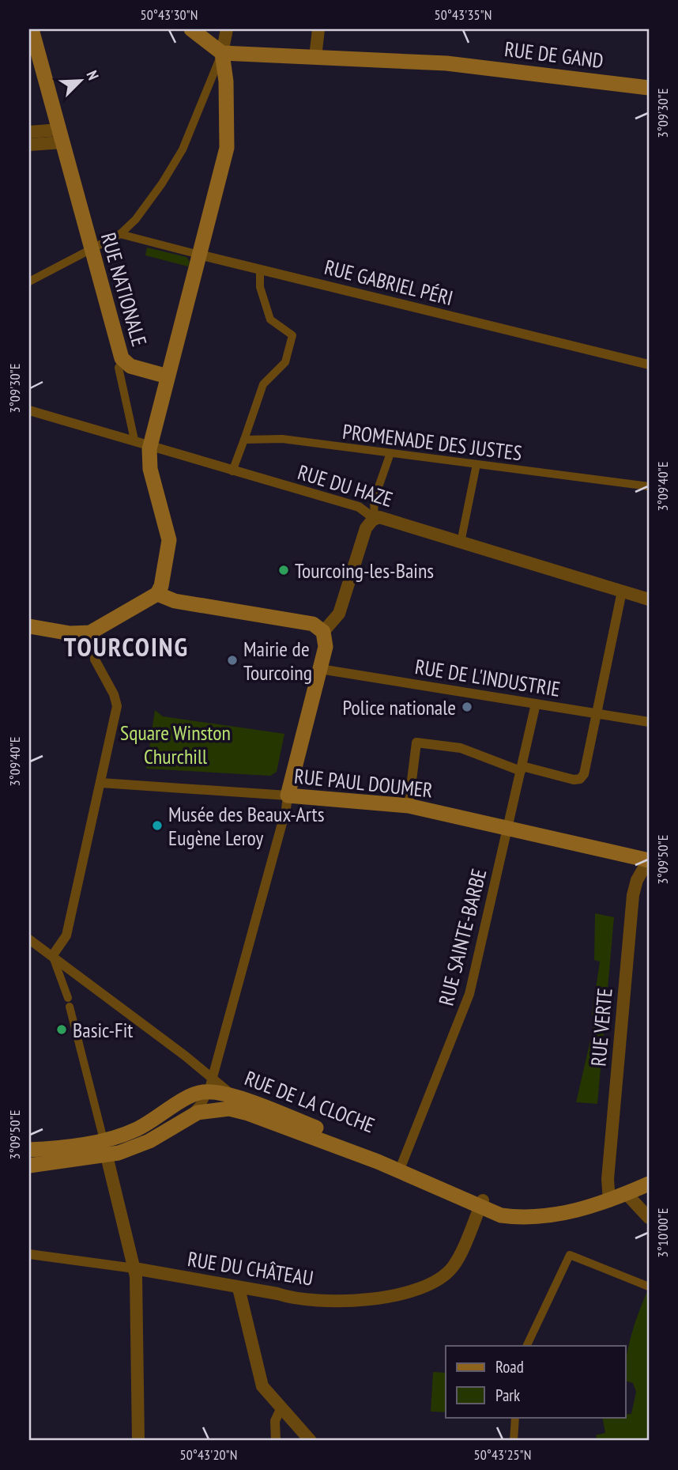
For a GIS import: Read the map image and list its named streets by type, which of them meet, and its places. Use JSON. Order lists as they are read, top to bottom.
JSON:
{
  "streets": {
    "main road": [
      "RUE DE GAND",
      "RUE NATIONALE",
      "RUE PAUL DOUMER",
      "RUE DE LA CLOCHE"
    ],
    "street": [
      "RUE GABRIEL PÉRI",
      "PROMENADE DES JUSTES",
      "RUE DU HAZE",
      "RUE DE L'INDUSTRIE",
      "RUE SAINTE-BARBE",
      "RUE VERTE",
      "RUE DU CHÂTEAU"
    ]
  },
  "crossings": [
    ["RUE DE L'INDUSTRIE", "RUE SAINTE-BARBE"],
    ["RUE PAUL DOUMER", "RUE SAINTE-BARBE"],
    ["RUE PAUL DOUMER", "RUE VERTE"],
    ["RUE SAINTE-BARBE", "RUE DE LA CLOCHE"],
    ["RUE VERTE", "RUE DE LA CLOCHE"],
    ["RUE DE LA CLOCHE", "RUE DU CHÂTEAU"]
  ],
  "districts": ["TOURCOING"],
  "parks": ["Square Winston Churchill"],
  "places": [
    "Tourcoing-les-Bains",
    "Mairie de Tourcoing",
    "Police nationale",
    "Musée des Beaux-Arts Eugène Leroy",
    "Basic-Fit"
  ],
  "legend": ["Road", "Park"],
  "north": "top right",
  "coordinates": [
    "50°43'30\"N",
    "50°43'35\"N",
    "3°09'30\"E",
    "3°09'40\"E",
    "3°09'50\"E",
    "3°10'00\"E",
    "50°43'20\"N",
    "50°43'25\"N"
  ]
}
